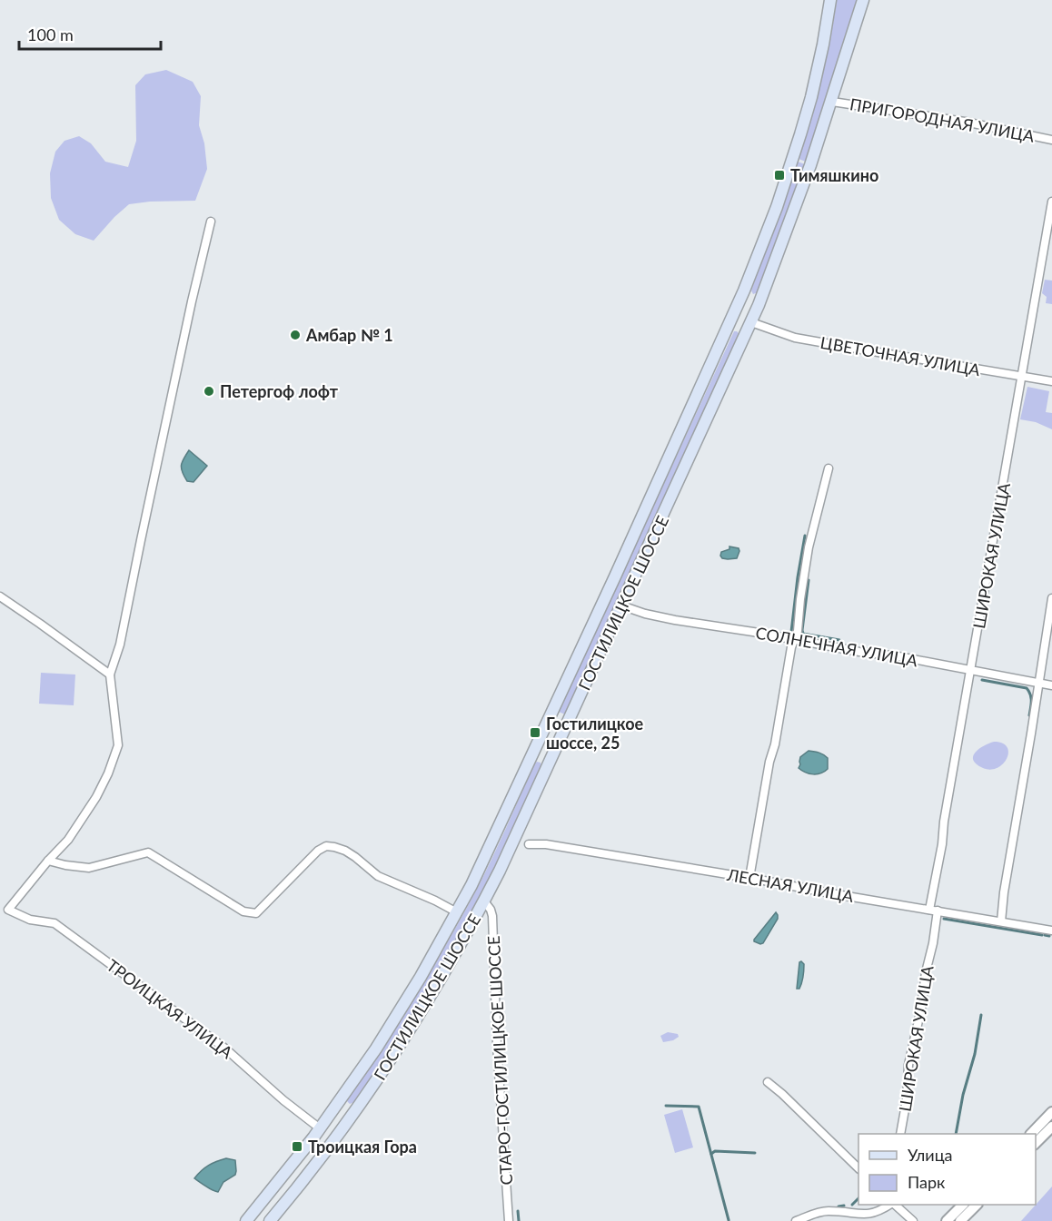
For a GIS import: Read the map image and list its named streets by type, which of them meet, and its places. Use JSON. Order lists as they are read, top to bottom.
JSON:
{
  "streets": {
    "main road": ["ГОСТИЛИЦКОЕ ШОССЕ"],
    "street": [
      "ПРИГОРОДНАЯ УЛИЦА",
      "ЦВЕТОЧНАЯ УЛИЦА",
      "ШИРОКАЯ УЛИЦА",
      "СОЛНЕЧНАЯ УЛИЦА",
      "ЛЕСНАЯ УЛИЦА",
      "ТРОИЦКАЯ УЛИЦА",
      "СТАРО-ГОСТИЛИЦКОЕ ШОССЕ"
    ]
  },
  "crossings": [
    ["ПРИГОРОДНАЯ УЛИЦА", "ГОСТИЛИЦКОЕ ШОССЕ"],
    ["ЦВЕТОЧНАЯ УЛИЦА", "ШИРОКАЯ УЛИЦА"],
    ["ЦВЕТОЧНАЯ УЛИЦА", "ГОСТИЛИЦКОЕ ШОССЕ"],
    ["ШИРОКАЯ УЛИЦА", "СОЛНЕЧНАЯ УЛИЦА"],
    ["ШИРОКАЯ УЛИЦА", "ЛЕСНАЯ УЛИЦА"],
    ["ГОСТИЛИЦКОЕ ШОССЕ", "СОЛНЕЧНАЯ УЛИЦА"],
    ["ГОСТИЛИЦКОЕ ШОССЕ", "ТРОИЦКАЯ УЛИЦА"],
    ["ГОСТИЛИЦКОЕ ШОССЕ", "СТАРО-ГОСТИЛИЦКОЕ ШОССЕ"]
  ],
  "places": {
    "transit": ["Тимяшкино", "Гостилицкое шоссе, 25", "Троицкая Гора"],
    "other": ["Амбар № 1", "Петергоф лофт"]
  },
  "legend": ["Улица", "Парк"],
  "scale_bar": "100 m"
}
